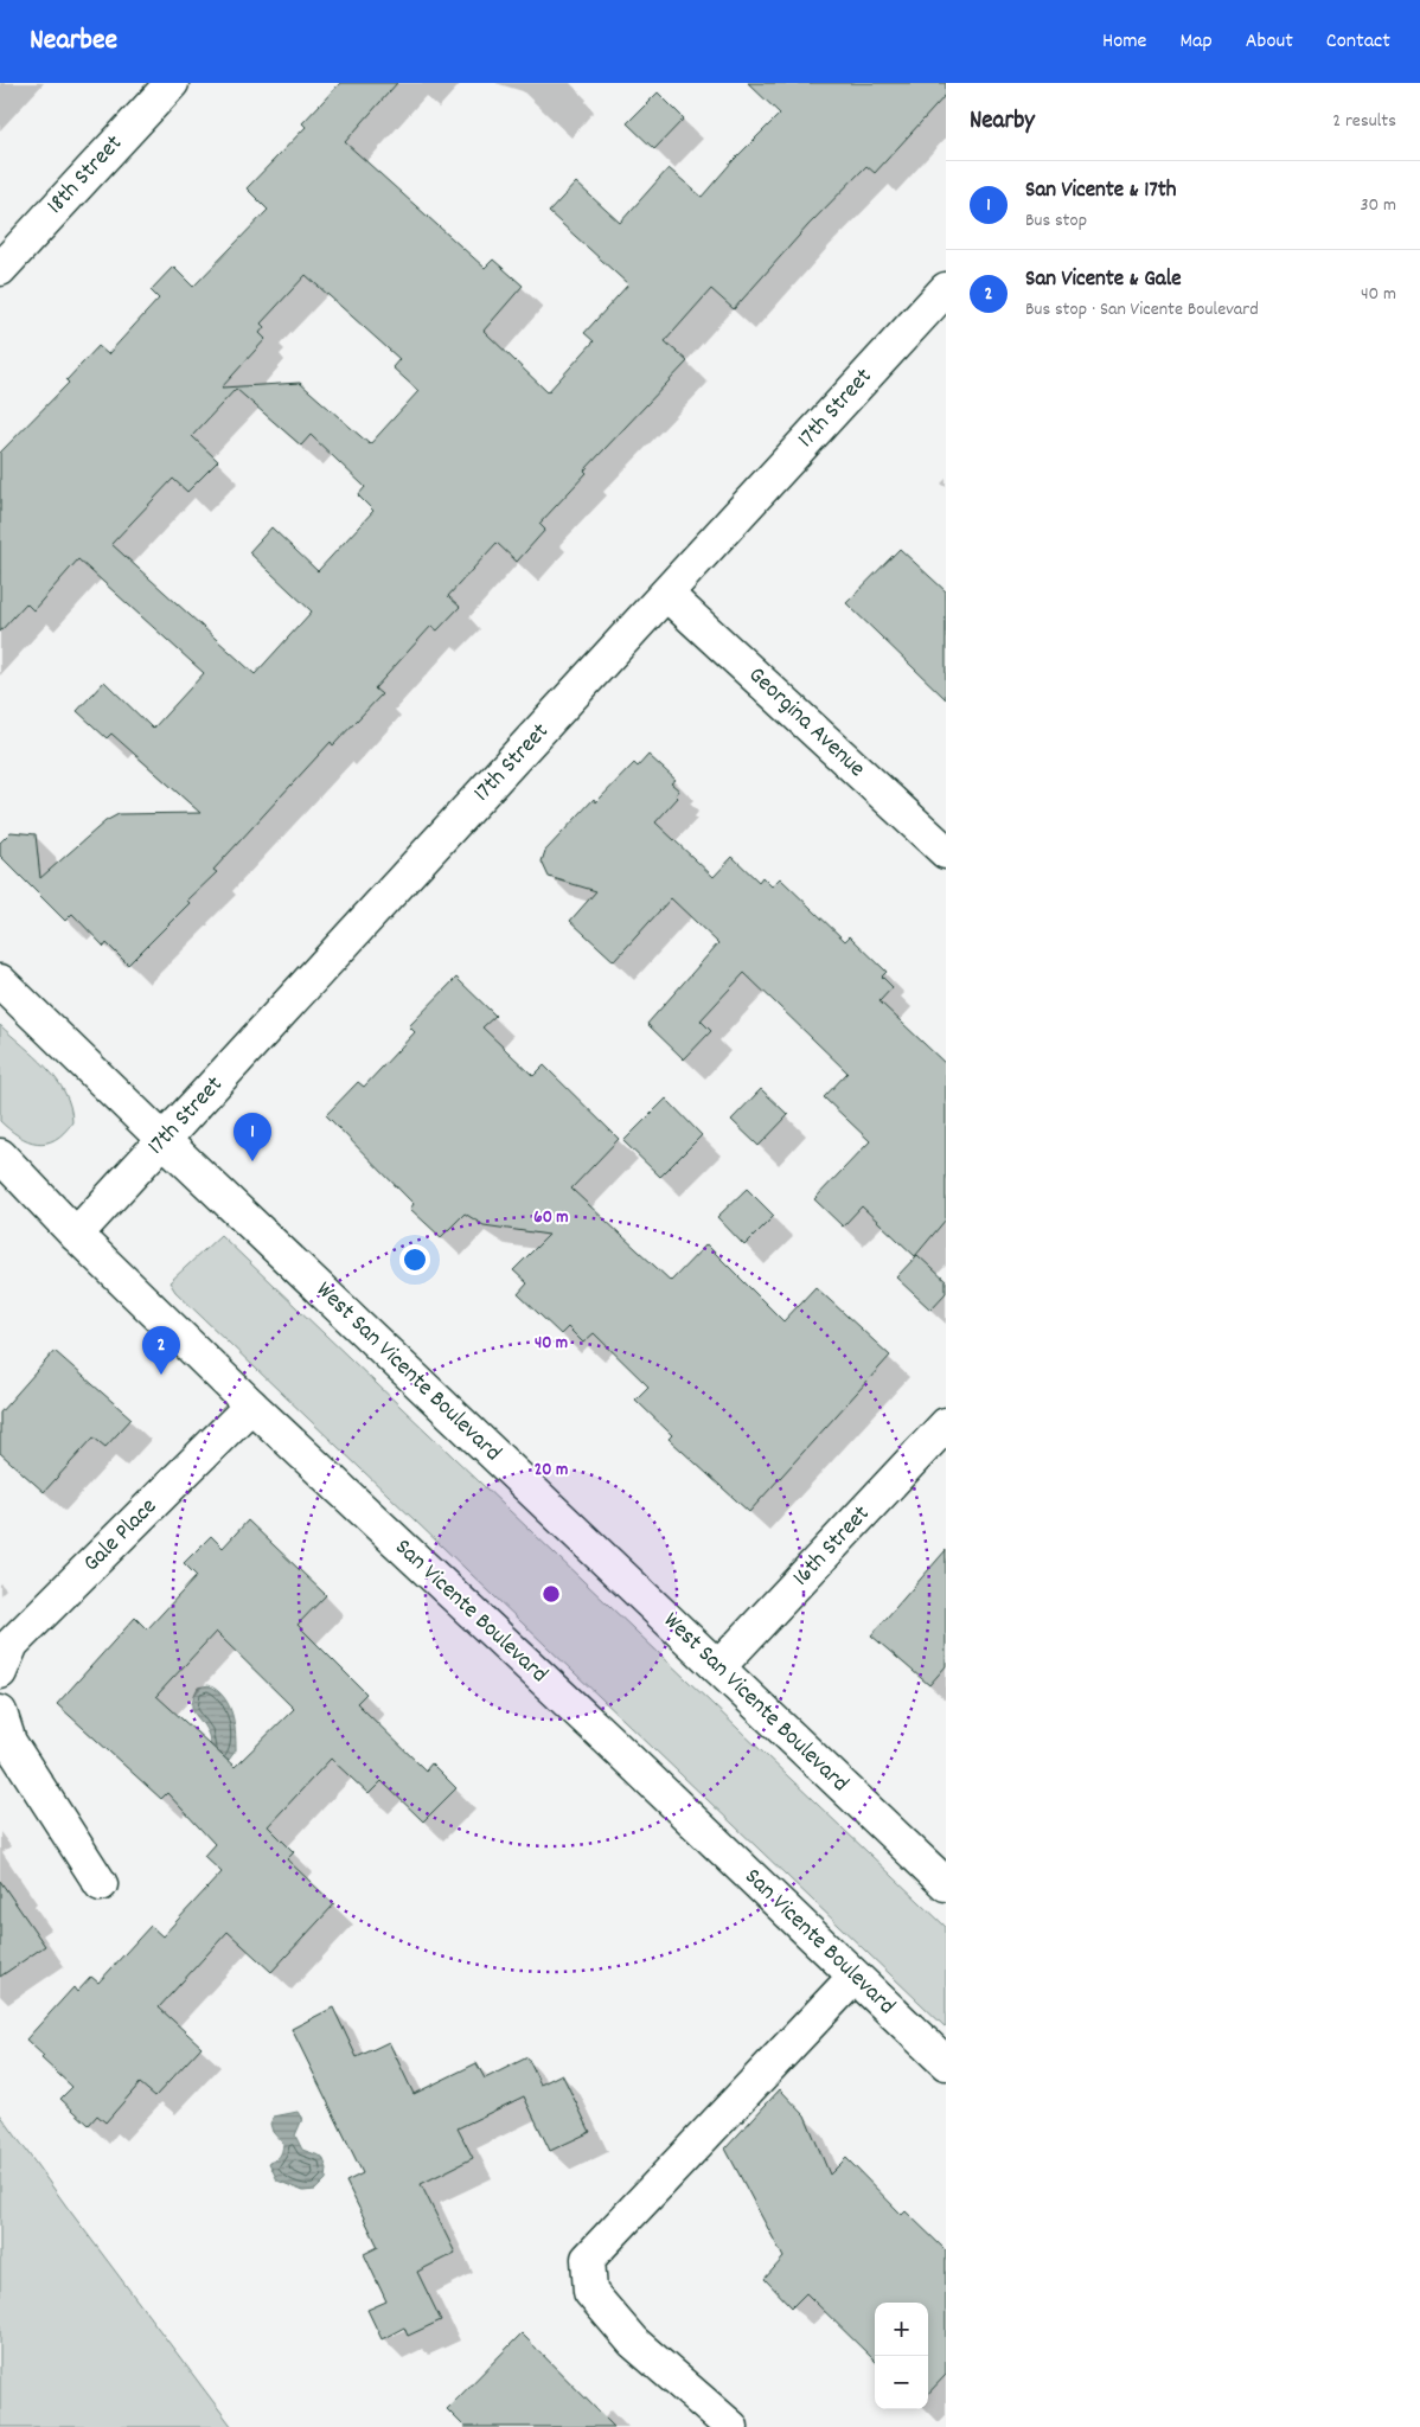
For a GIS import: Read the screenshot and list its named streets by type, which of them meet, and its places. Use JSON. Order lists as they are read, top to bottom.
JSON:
{
  "streets": {
    "street": [
      "18th Street",
      "17th Street",
      "Georgina Avenue",
      "West San Vicente Boulevard",
      "Gale Place",
      "16th Street",
      "San Vicente Boulevard"
    ]
  },
  "crossings": [
    ["17th Street", "Georgina Avenue"],
    ["17th Street", "West San Vicente Boulevard"],
    ["17th Street", "San Vicente Boulevard"],
    ["West San Vicente Boulevard", "16th Street"],
    ["Gale Place", "San Vicente Boulevard"]
  ],
  "page": {
    "header": "Nearbee",
    "nav": [
      "Home",
      "Map",
      "About",
      "Contact"
    ],
    "heading": ["Nearby", "2 results"],
    "list": [
      {
        "mark": "1",
        "name": "San Vicente & 17th",
        "note": "Bus stop",
        "value": "30 m"
      },
      {
        "mark": "2",
        "name": "San Vicente & Gale",
        "note": "Bus stop · San Vicente Boulevard",
        "value": "40 m"
      }
    ],
    "pins": ["1", "2"],
    "map_buttons": ["+", "−"]
  },
  "rings": ["60 m", "40 m", "20 m"]
}
